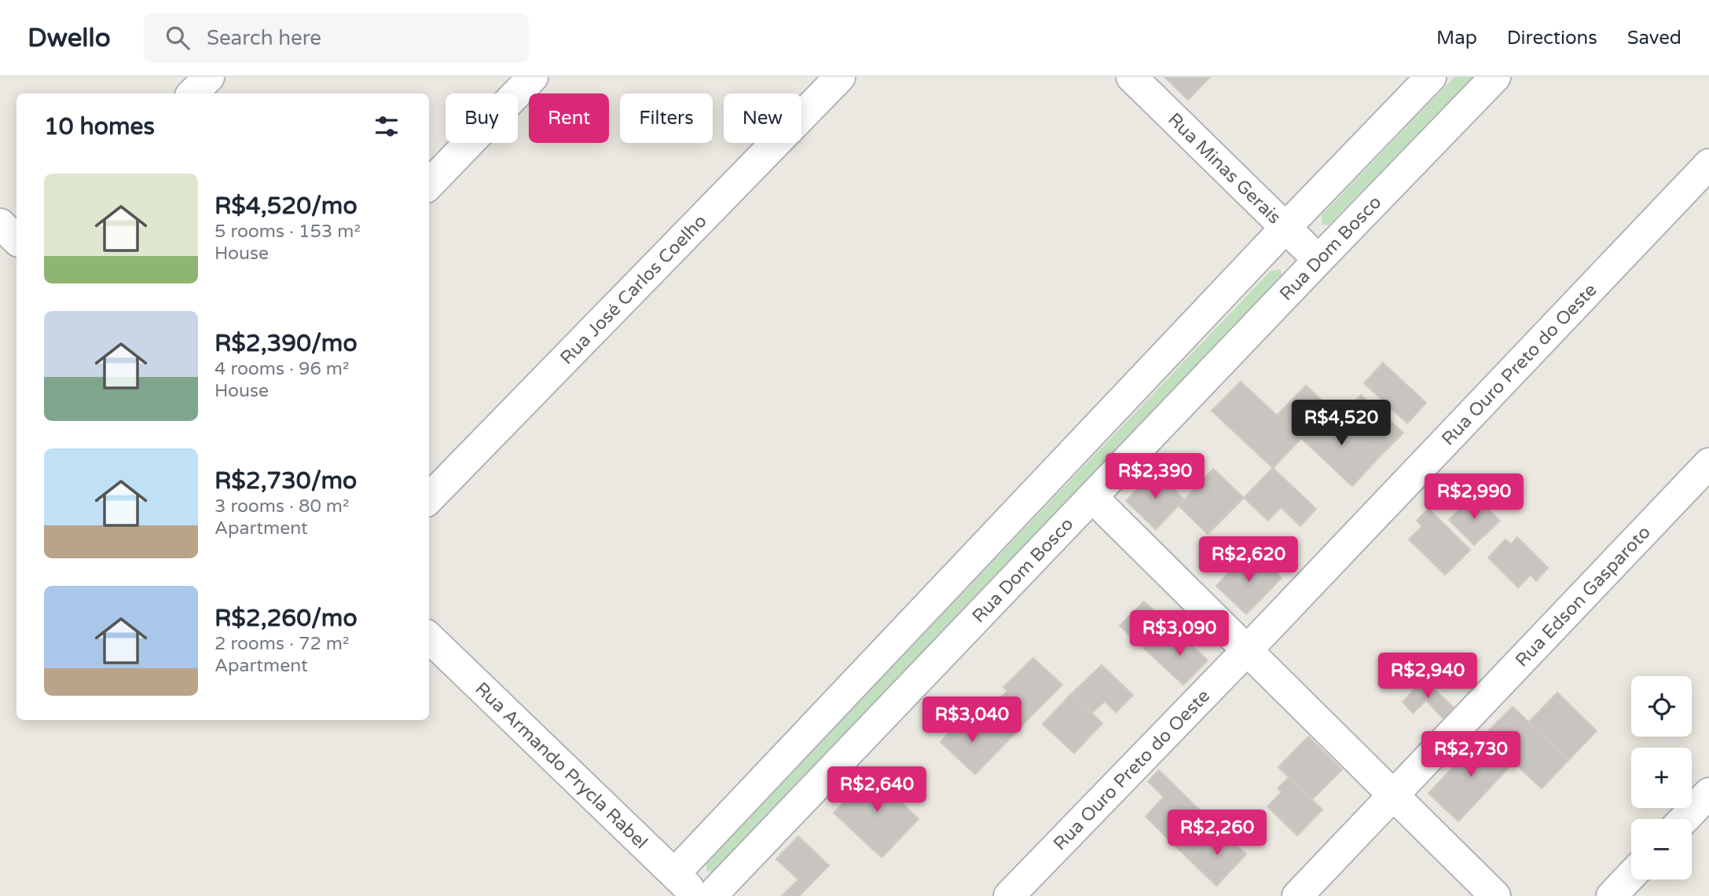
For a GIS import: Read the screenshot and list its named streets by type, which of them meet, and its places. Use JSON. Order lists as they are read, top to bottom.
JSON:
{
  "streets": {
    "street": [
      "Rua Minas Gerais",
      "Rua Dom Bosco",
      "Rua José Carlos Coelho",
      "Rua Ouro Preto do Oeste",
      "Rua Edson Gasparoto",
      "Rua Armando Prycla Rabel"
    ]
  },
  "crossings": [
    ["Rua Minas Gerais", "Rua Dom Bosco"]
  ],
  "page": {
    "header": "Dwello",
    "search": "Search here",
    "nav": ["Map", "Directions", "Saved"],
    "chip": [
      "Buy",
      "Rent",
      "Filters",
      "New"
    ],
    "heading": "10 homes",
    "list": [
      {
        "name": "R$4,520/mo",
        "note": "5 rooms · 153 m² · House"
      },
      {
        "name": "R$2,390/mo",
        "note": "4 rooms · 96 m² · House"
      },
      {
        "name": "R$2,730/mo",
        "note": "3 rooms · 80 m² · Apartment"
      },
      {
        "name": "R$2,260/mo",
        "note": "2 rooms · 72 m² · Apartment"
      }
    ],
    "price": [
      "R$4,520",
      "R$2,390",
      "R$2,990",
      "R$2,620",
      "R$3,090",
      "R$2,940",
      "R$3,040",
      "R$2,730",
      "R$2,640",
      "R$2,260"
    ],
    "map_buttons": ["+", "−"]
  }
}
